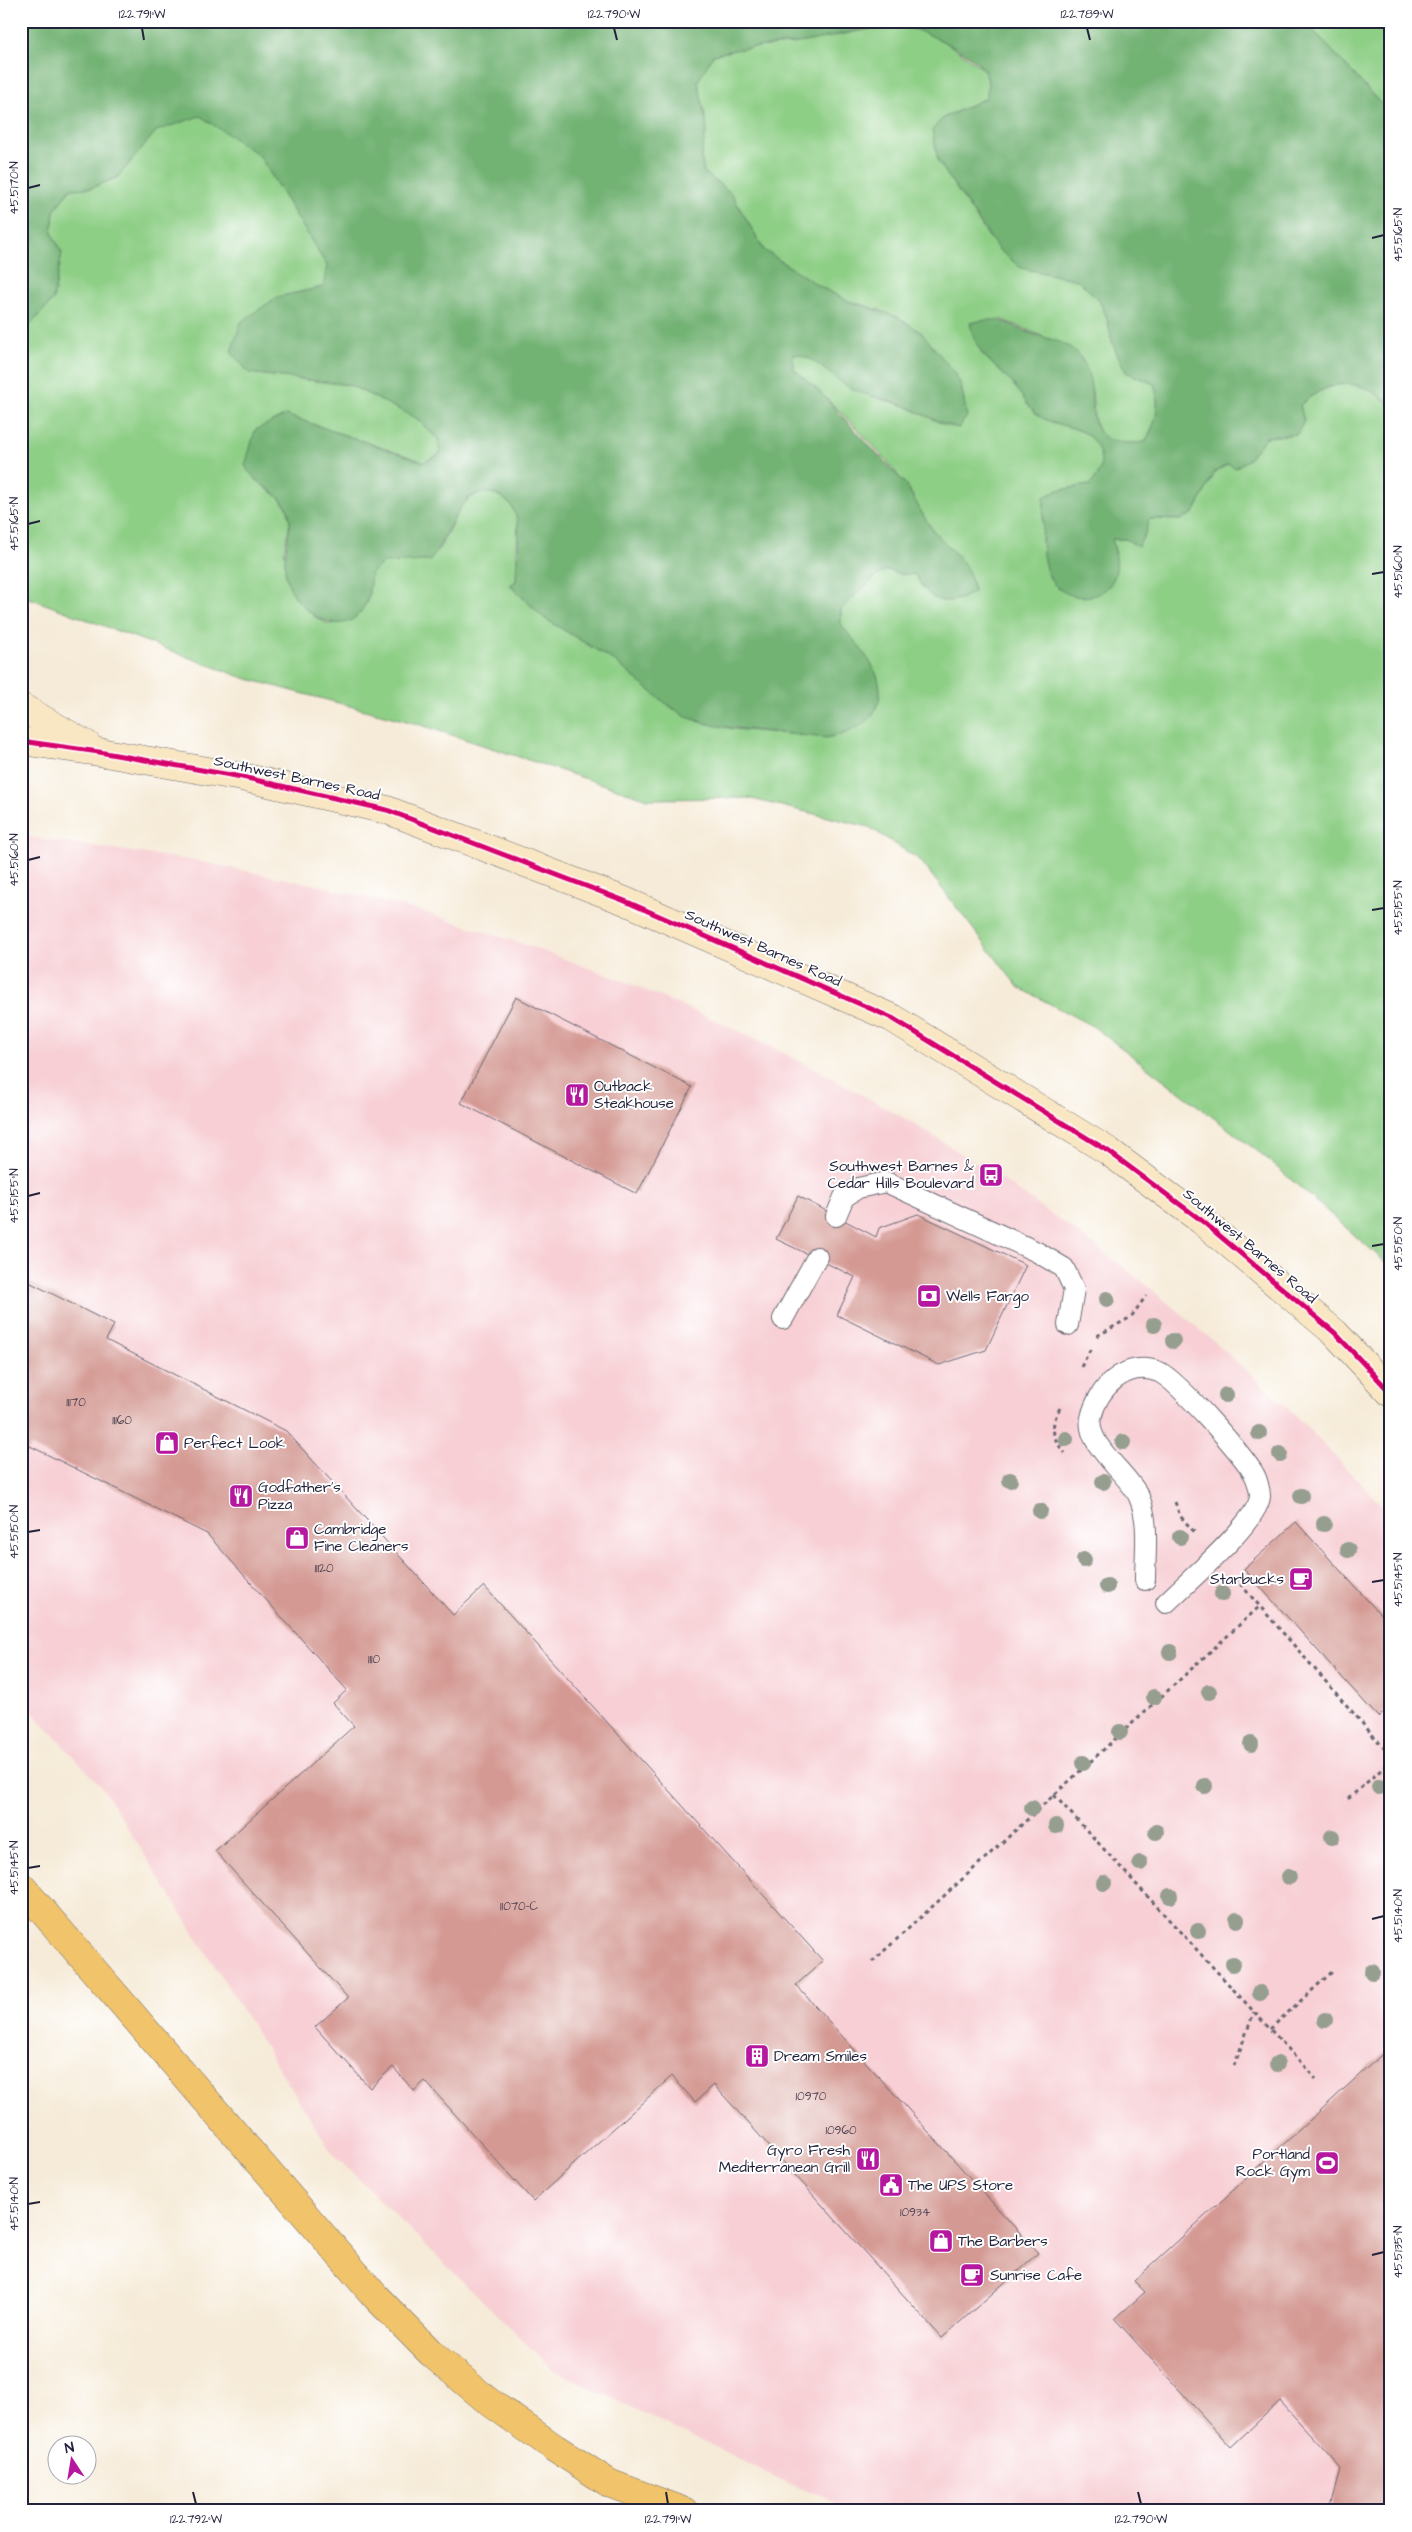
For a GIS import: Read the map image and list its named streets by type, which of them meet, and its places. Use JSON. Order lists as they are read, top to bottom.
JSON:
{
  "streets": {
    "main road": ["Southwest Barnes Road"]
  },
  "places": {
    "restaurant": ["Outback Steakhouse", "Godfather's Pizza", "Gyro Fresh Mediterranean Grill"],
    "bus stop": ["Southwest Barnes & Cedar Hills Boulevard"],
    "bank": ["Wells Fargo"],
    "shop": ["Perfect Look", "Cambridge Fine Cleaners", "The Barbers"],
    "cafe": ["Starbucks", "Sunrise Cafe"],
    "building": ["Dream Smiles"],
    "sports": ["Portland Rock Gym"],
    "public building": ["The UPS Store"]
  },
  "house_numbers": [
    "11170",
    "11160",
    "11120",
    "1110",
    "11070-C",
    "10970",
    "10960",
    "10934"
  ],
  "north": "top",
  "coordinates": [
    "122.791°W",
    "122.790°W",
    "122.789°W",
    "45.5170°N",
    "45.5165°N",
    "45.5160°N",
    "45.5155°N",
    "45.5150°N",
    "45.5145°N",
    "45.5140°N",
    "45.5135°N",
    "122.792°W"
  ]
}
